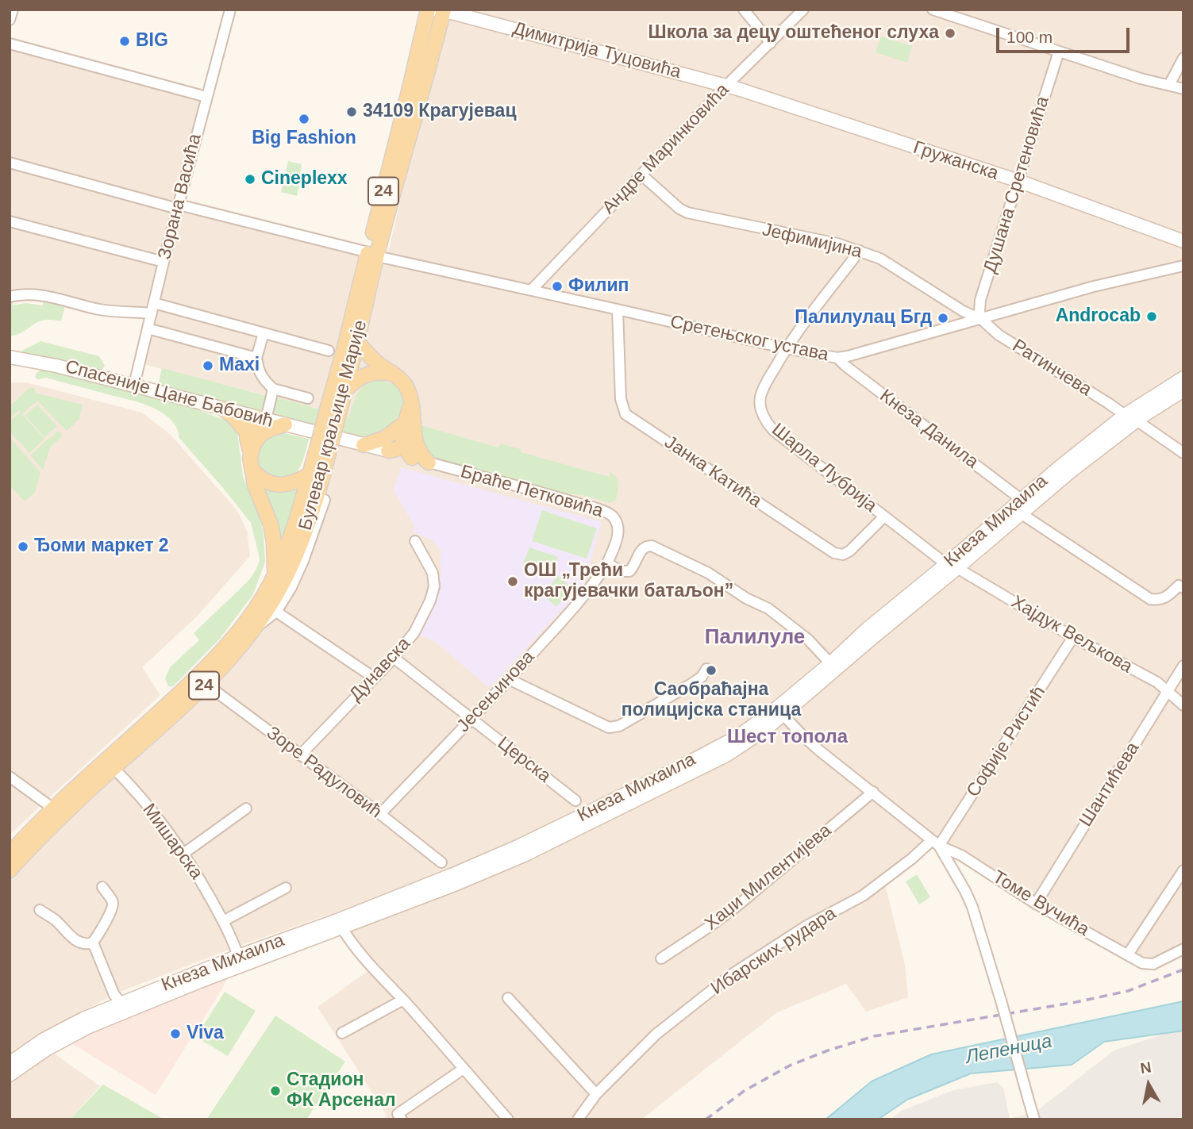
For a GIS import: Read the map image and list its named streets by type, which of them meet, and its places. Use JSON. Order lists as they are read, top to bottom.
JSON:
{
  "streets": {
    "main road": [
      "Димитрија Туцовића",
      "Гружанска",
      "24",
      "Спасеније Цане Бабовић",
      "Булевар краљице Марије",
      "Кнеза Михаила"
    ],
    "street": [
      "Андре Маринковића",
      "Душана Сретеновића",
      "Зорана Васића",
      "Јефимијина",
      "Сретењског устава",
      "Ратинчева",
      "Кнеза Данила",
      "Шарла Лубрија",
      "Јанка Катића",
      "Браће Петковића",
      "Хајдук Вељкова",
      "Дунавска",
      "Јесењинова",
      "Софије Ристић",
      "Церска",
      "Зоре Радуловић",
      "Шантићева",
      "Мишарска",
      "Хаџи Милентијева",
      "Томе Вучића",
      "Ибарских рудара"
    ]
  },
  "crossings": [
    ["Димитрија Туцовића", "Андре Маринковића"],
    ["Димитрија Туцовића", "Гружанска"],
    ["Димитрија Туцовића", "Булевар краљице Марије"],
    ["Андре Маринковића", "Гружанска"],
    ["Андре Маринковића", "Јефимијина"],
    ["Андре Маринковића", "Сретењског устава"],
    ["Гружанска", "Душана Сретеновића"],
    ["Душана Сретеновића", "Јефимијина"],
    ["Душана Сретеновића", "Сретењског устава"],
    ["Душана Сретеновића", "Ратинчева"],
    ["Зорана Васића", "Сретењског устава"],
    ["Зорана Васића", "Спасеније Цане Бабовић"],
    ["Јефимијина", "Сретењског устава"],
    ["Јефимијина", "Ратинчева"],
    ["Јефимијина", "Шарла Лубрија"],
    ["Сретењског устава", "Ратинчева"],
    ["Сретењског устава", "Булевар краљице Марије"],
    ["Сретењског устава", "Кнеза Данила"],
    ["Сретењског устава", "Шарла Лубрија"],
    ["Сретењског устава", "Јанка Катића"],
    ["Ратинчева", "Кнеза Михаила"],
    ["Булевар краљице Марије", "Зоре Радуловић"],
    ["Булевар краљице Марије", "Мишарска"],
    ["Кнеза Данила", "Кнеза Михаила"],
    ["Шарла Лубрија", "Јанка Катића"],
    ["Шарла Лубрија", "Кнеза Михаила"],
    ["Шарла Лубрија", "Хајдук Вељкова"],
    ["Браће Петковића", "Јесењинова"],
    ["Кнеза Михаила", "Хајдук Вељкова"],
    ["Кнеза Михаила", "Мишарска"],
    ["Кнеза Михаила", "Томе Вучића"],
    ["Хајдук Вељкова", "Софије Ристић"],
    ["Хајдук Вељкова", "Шантићева"],
    ["Дунавска", "Церска"],
    ["Дунавска", "Зоре Радуловић"],
    ["Јесењинова", "Церска"],
    ["Јесењинова", "Зоре Радуловић"],
    ["Софије Ристић", "Томе Вучића"],
    ["Софије Ристић", "Ибарских рудара"],
    ["Шантићева", "Томе Вучића"],
    ["Хаџи Милентијева", "Томе Вучића"],
    ["Томе Вучића", "Ибарских рудара"]
  ],
  "districts": ["Палилуле", "Шест топола"],
  "water": ["Лепеница"],
  "places": [
    "Школа за децу оштећеног слуха",
    "BIG",
    "34109 Крагујевац",
    "Big Fashion",
    "Cineplexx",
    "Филип",
    "Androcab",
    "Палилулац Бгд",
    "Maxi",
    "Ђоми маркет 2",
    "ОШ „Трећи крагујевачки батаљон”",
    "Саобраћајна полицијска станица",
    "Viva",
    "Стадион ФК Арсенал"
  ],
  "scale_bar": "100 m",
  "north": "top"
}
